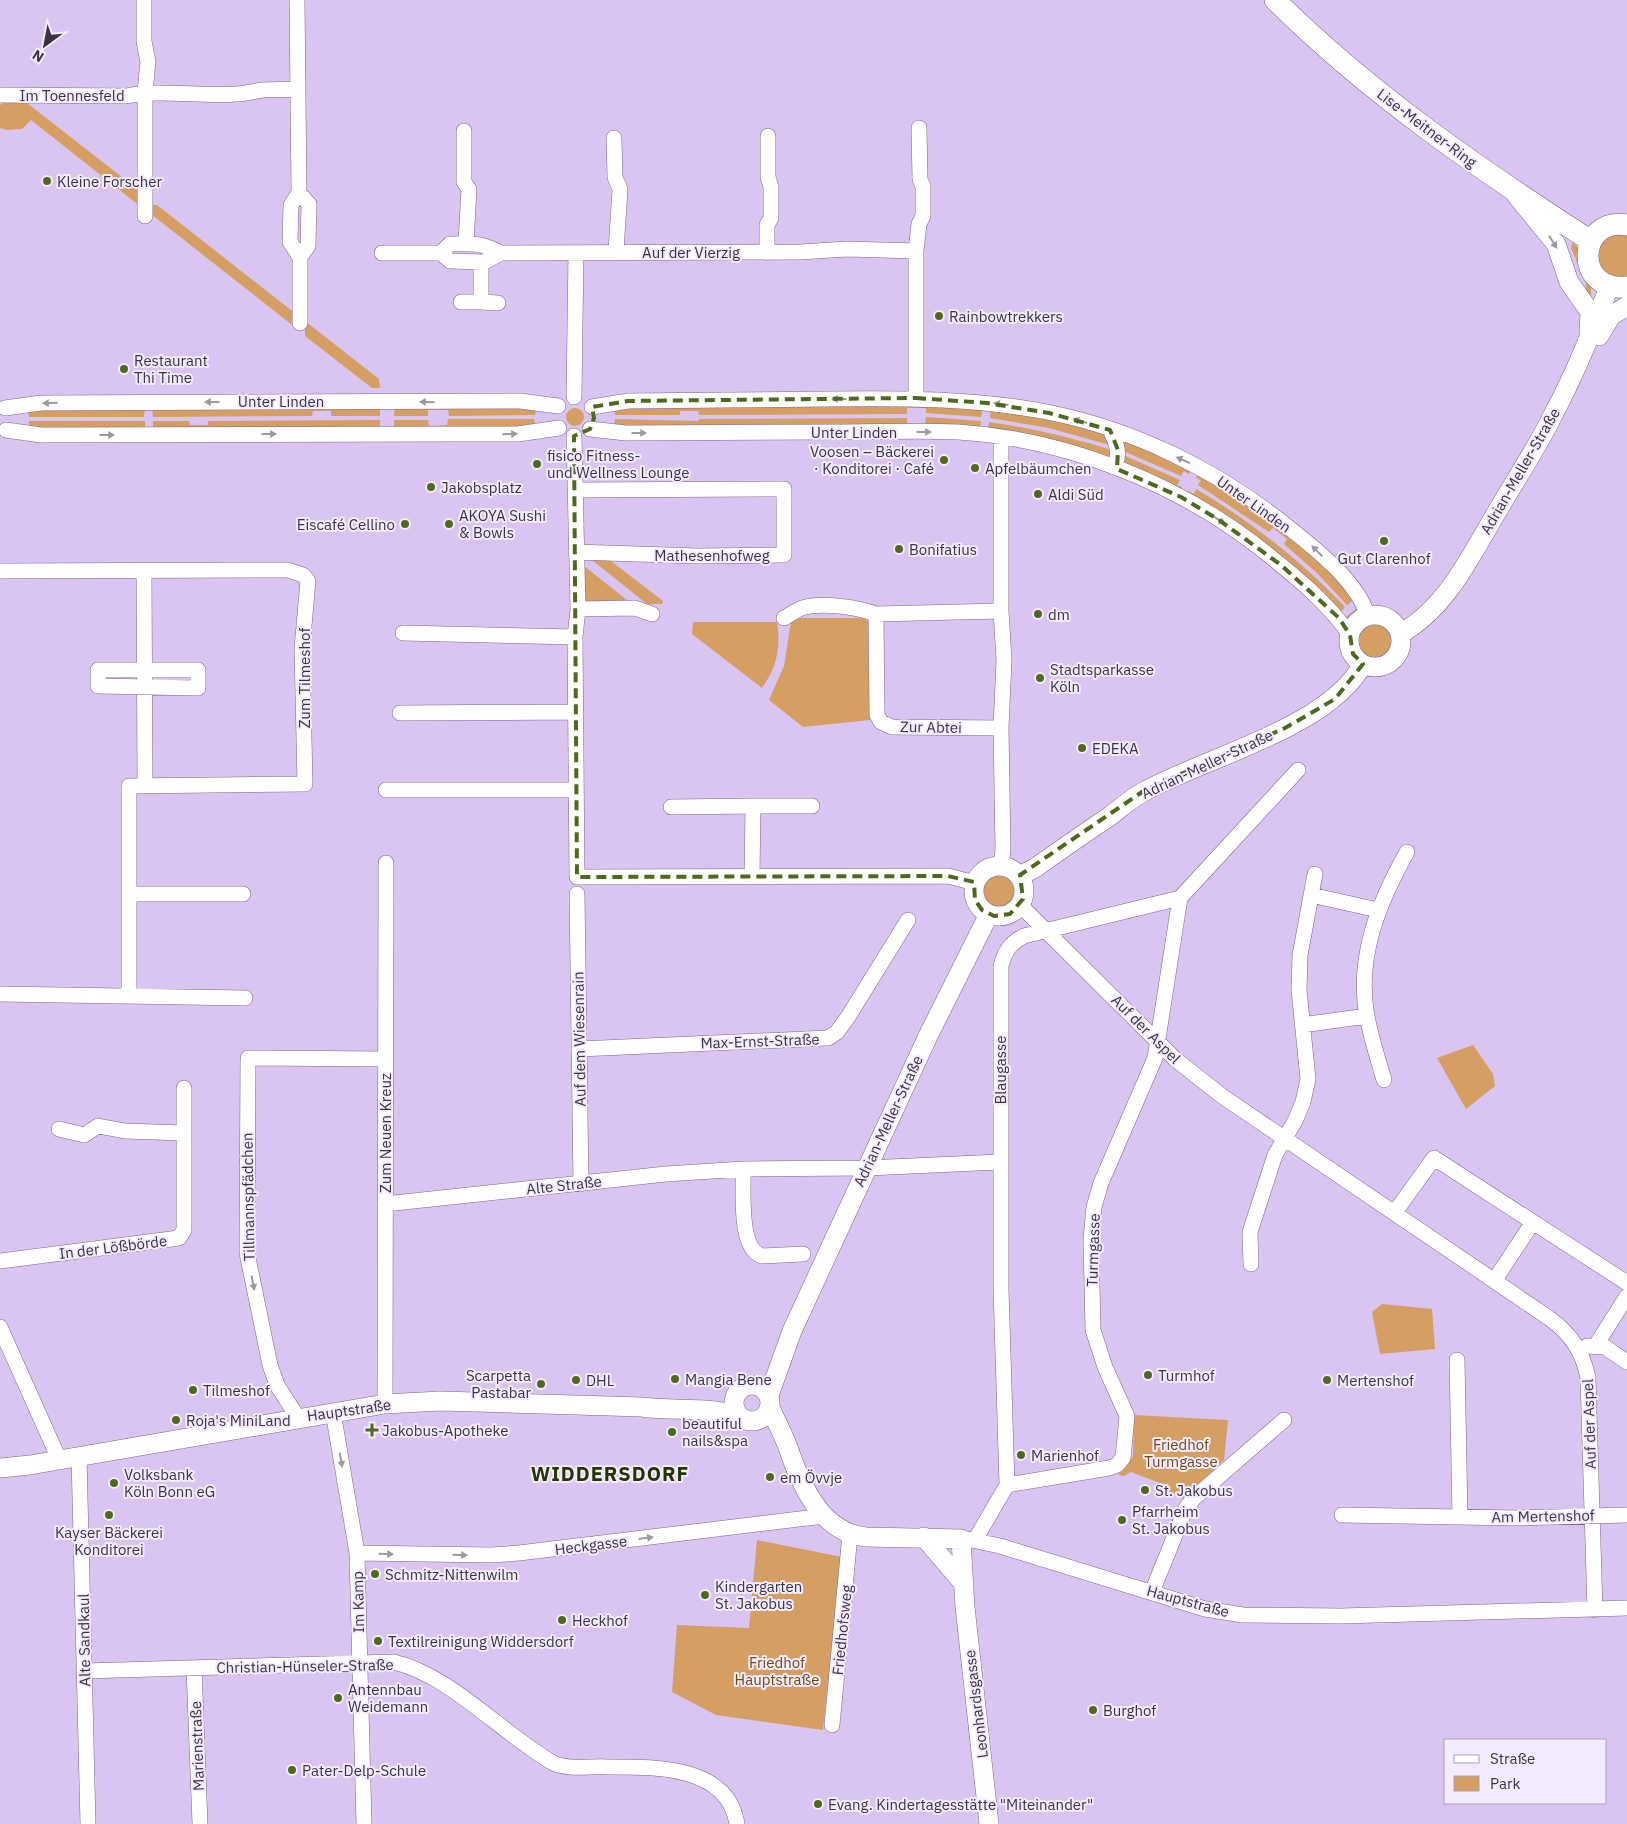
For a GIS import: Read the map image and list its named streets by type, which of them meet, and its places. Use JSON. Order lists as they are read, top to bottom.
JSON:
{
  "streets": {
    "main road": ["Lise-Meitner-Ring"],
    "street": [
      "Im Toennesfeld",
      "Auf der Vierzig",
      "Unter Linden",
      "Adrian-Meller-Straße",
      "Mathesenhofweg",
      "Zum Tilmeshof",
      "Zur Abtei",
      "Auf der Aspel",
      "Auf dem Wiesenrain",
      "Max-Ernst-Straße",
      "Blaugasse",
      "Zum Neuen Kreuz",
      "Alte Straße",
      "Tillmannspfädchen",
      "In der Lößbörde",
      "Turmgasse",
      "Hauptstraße",
      "Am Mertenshof",
      "Heckgasse",
      "Im Kamp",
      "Friedhofsweg",
      "Alte Sandkaul",
      "Christian-Hünseler-Straße",
      "Leonhardsgasse",
      "Marienstraße"
    ]
  },
  "crossings": [
    ["Unter Linden", "Adrian-Meller-Straße"],
    ["Adrian-Meller-Straße", "Auf der Aspel"],
    ["Adrian-Meller-Straße", "Alte Straße"],
    ["Adrian-Meller-Straße", "Hauptstraße"],
    ["Auf der Aspel", "Blaugasse"],
    ["Auf der Aspel", "Turmgasse"],
    ["Auf der Aspel", "Hauptstraße"],
    ["Auf der Aspel", "Am Mertenshof"],
    ["Auf dem Wiesenrain", "Max-Ernst-Straße"],
    ["Auf dem Wiesenrain", "Alte Straße"],
    ["Blaugasse", "Alte Straße"],
    ["Blaugasse", "Turmgasse"],
    ["Zum Neuen Kreuz", "Alte Straße"],
    ["Zum Neuen Kreuz", "Tillmannspfädchen"],
    ["Zum Neuen Kreuz", "Hauptstraße"],
    ["Tillmannspfädchen", "Hauptstraße"],
    ["Hauptstraße", "Heckgasse"],
    ["Hauptstraße", "Im Kamp"],
    ["Hauptstraße", "Friedhofsweg"],
    ["Hauptstraße", "Alte Sandkaul"],
    ["Hauptstraße", "Leonhardsgasse"],
    ["Heckgasse", "Im Kamp"],
    ["Im Kamp", "Christian-Hünseler-Straße"],
    ["Alte Sandkaul", "Christian-Hünseler-Straße"],
    ["Christian-Hünseler-Straße", "Marienstraße"]
  ],
  "one_way": ["Heckgasse"],
  "districts": ["WIDDERSDORF"],
  "parks": ["Friedhof Turmgasse", "Friedhof Hauptstraße"],
  "places": {
    "other": [
      "Kleine Forscher",
      "Rainbowtrekkers",
      "Restaurant Thi Time",
      "Voosen – Bäckerei · Konditorei · Café",
      "fisico Fitness- und Wellness Lounge",
      "Apfelbäumchen",
      "Jakobsplatz",
      "Aldi Süd",
      "Eiscafé Cellino",
      "AKOYA Sushi & Bowls",
      "Gut Clarenhof",
      "Bonifatius",
      "dm",
      "Stadtsparkasse Köln",
      "EDEKA",
      "Turmhof",
      "Mangia Bene",
      "DHL",
      "Mertenshof",
      "Scarpetta Pastabar",
      "Tilmeshof",
      "Roja's MiniLand",
      "beautiful nails&spa",
      "Marienhof",
      "em Övvje",
      "Volksbank Köln Bonn eG",
      "St. Jakobus",
      "Kayser Bäckerei Konditorei",
      "Pfarrheim St. Jakobus",
      "Schmitz-Nittenwilm",
      "Kindergarten St. Jakobus",
      "Heckhof",
      "Textilreinigung Widdersdorf",
      "Antennbau Weidemann",
      "Burghof",
      "Pater-Delp-Schule",
      "Evang. Kindertagesstätte \"Miteinander\""
    ],
    "health": ["Jakobus-Apotheke"]
  },
  "legend": ["Straße", "Park"],
  "north": "bottom left"
}
